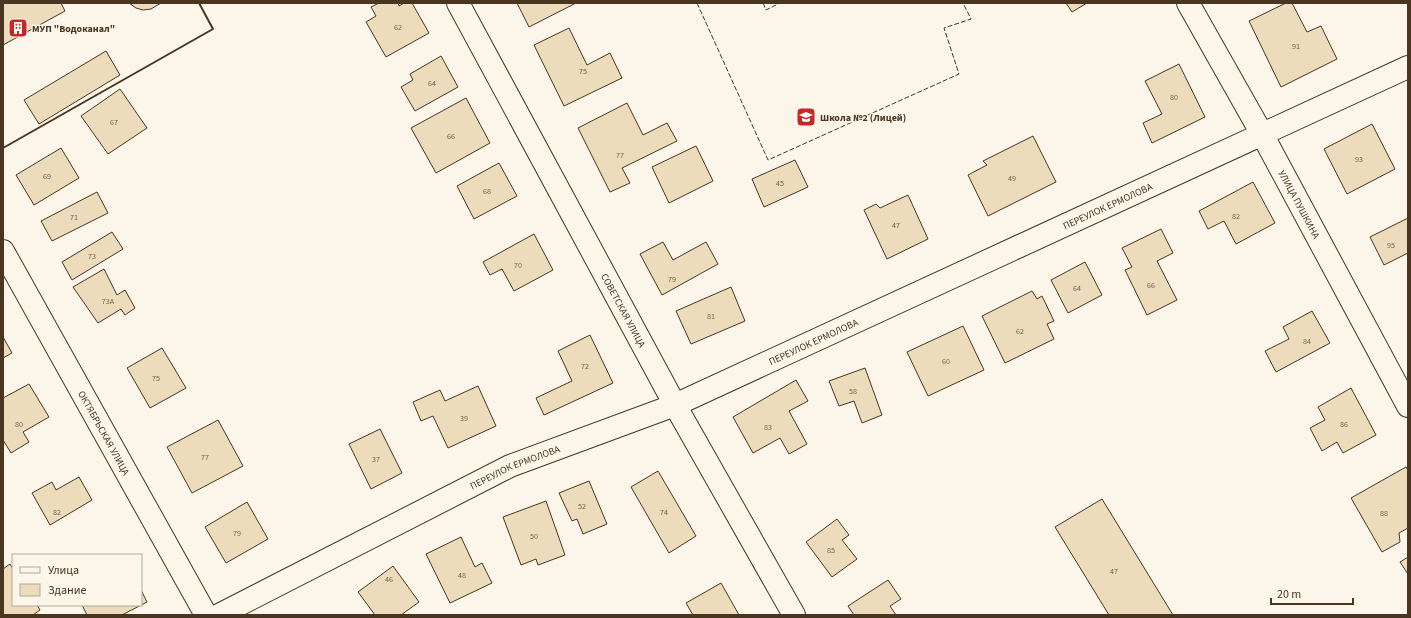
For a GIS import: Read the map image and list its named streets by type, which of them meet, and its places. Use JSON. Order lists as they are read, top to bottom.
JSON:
{
  "streets": {
    "street": [
      "УЛИЦА ПУШКИНА",
      "ПЕРЕУЛОК ЕРМОЛОВА",
      "СОВЕТСКАЯ УЛИЦА",
      "ОКТЯБРЬСКАЯ УЛИЦА"
    ]
  },
  "crossings": [
    ["УЛИЦА ПУШКИНА", "ПЕРЕУЛОК ЕРМОЛОВА"],
    ["ПЕРЕУЛОК ЕРМОЛОВА", "СОВЕТСКАЯ УЛИЦА"]
  ],
  "places": {
    "building": ["МУП \"Водоканал\""],
    "school or university": ["Школа №2 (Лицей)"]
  },
  "house_numbers": [
    "62",
    "91",
    "75",
    "64",
    "80",
    "67",
    "66",
    "77",
    "93",
    "69",
    "49",
    "45",
    "68",
    "82",
    "71",
    "47",
    "95",
    "73",
    "70",
    "79",
    "66",
    "64",
    "73А",
    "81",
    "62",
    "84",
    "60",
    "72",
    "75",
    "58",
    "39",
    "80",
    "86",
    "83",
    "77",
    "37",
    "52",
    "82",
    "74",
    "88",
    "79",
    "50",
    "85",
    "47",
    "48",
    "46"
  ],
  "legend": ["Улица", "Здание"],
  "scale_bar": "20 m"
}
